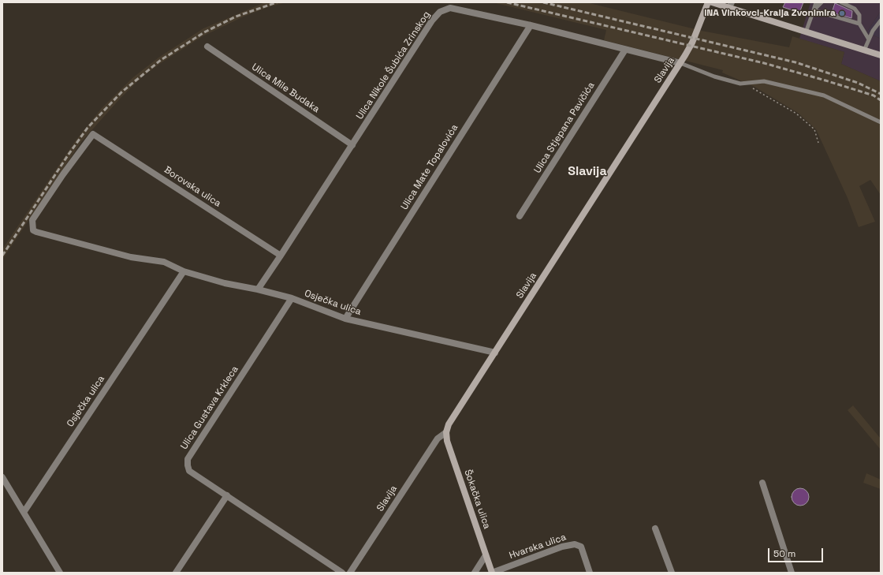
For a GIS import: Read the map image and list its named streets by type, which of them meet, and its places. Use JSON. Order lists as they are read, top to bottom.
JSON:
{
  "streets": {
    "street": [
      "Ulica Nikole Šubića Zrinskog",
      "Slavija",
      "Ulica Mile Budaka",
      "Ulica Stjepana Pavičića",
      "Ulica Mate Topalovića",
      "Borovska ulica",
      "Osječka ulica",
      "Ulica Gustava Krkleca",
      "Šokačka ulica",
      "Hvarska ulica"
    ]
  },
  "crossings": [
    ["Ulica Nikole Šubića Zrinskog", "Slavija"],
    ["Ulica Nikole Šubića Zrinskog", "Ulica Mile Budaka"],
    ["Ulica Nikole Šubića Zrinskog", "Ulica Stjepana Pavičića"],
    ["Ulica Nikole Šubića Zrinskog", "Ulica Mate Topalovića"],
    ["Ulica Nikole Šubića Zrinskog", "Borovska ulica"],
    ["Ulica Nikole Šubića Zrinskog", "Osječka ulica"],
    ["Slavija", "Osječka ulica"],
    ["Slavija", "Šokačka ulica"],
    ["Ulica Mate Topalovića", "Osječka ulica"],
    ["Borovska ulica", "Osječka ulica"],
    ["Osječka ulica", "Ulica Gustava Krkleca"],
    ["Šokačka ulica", "Hvarska ulica"]
  ],
  "districts": ["Slavija"],
  "places": ["INA Vinkovci-Kralja Zvonimira"],
  "scale_bar": "50 m"
}
